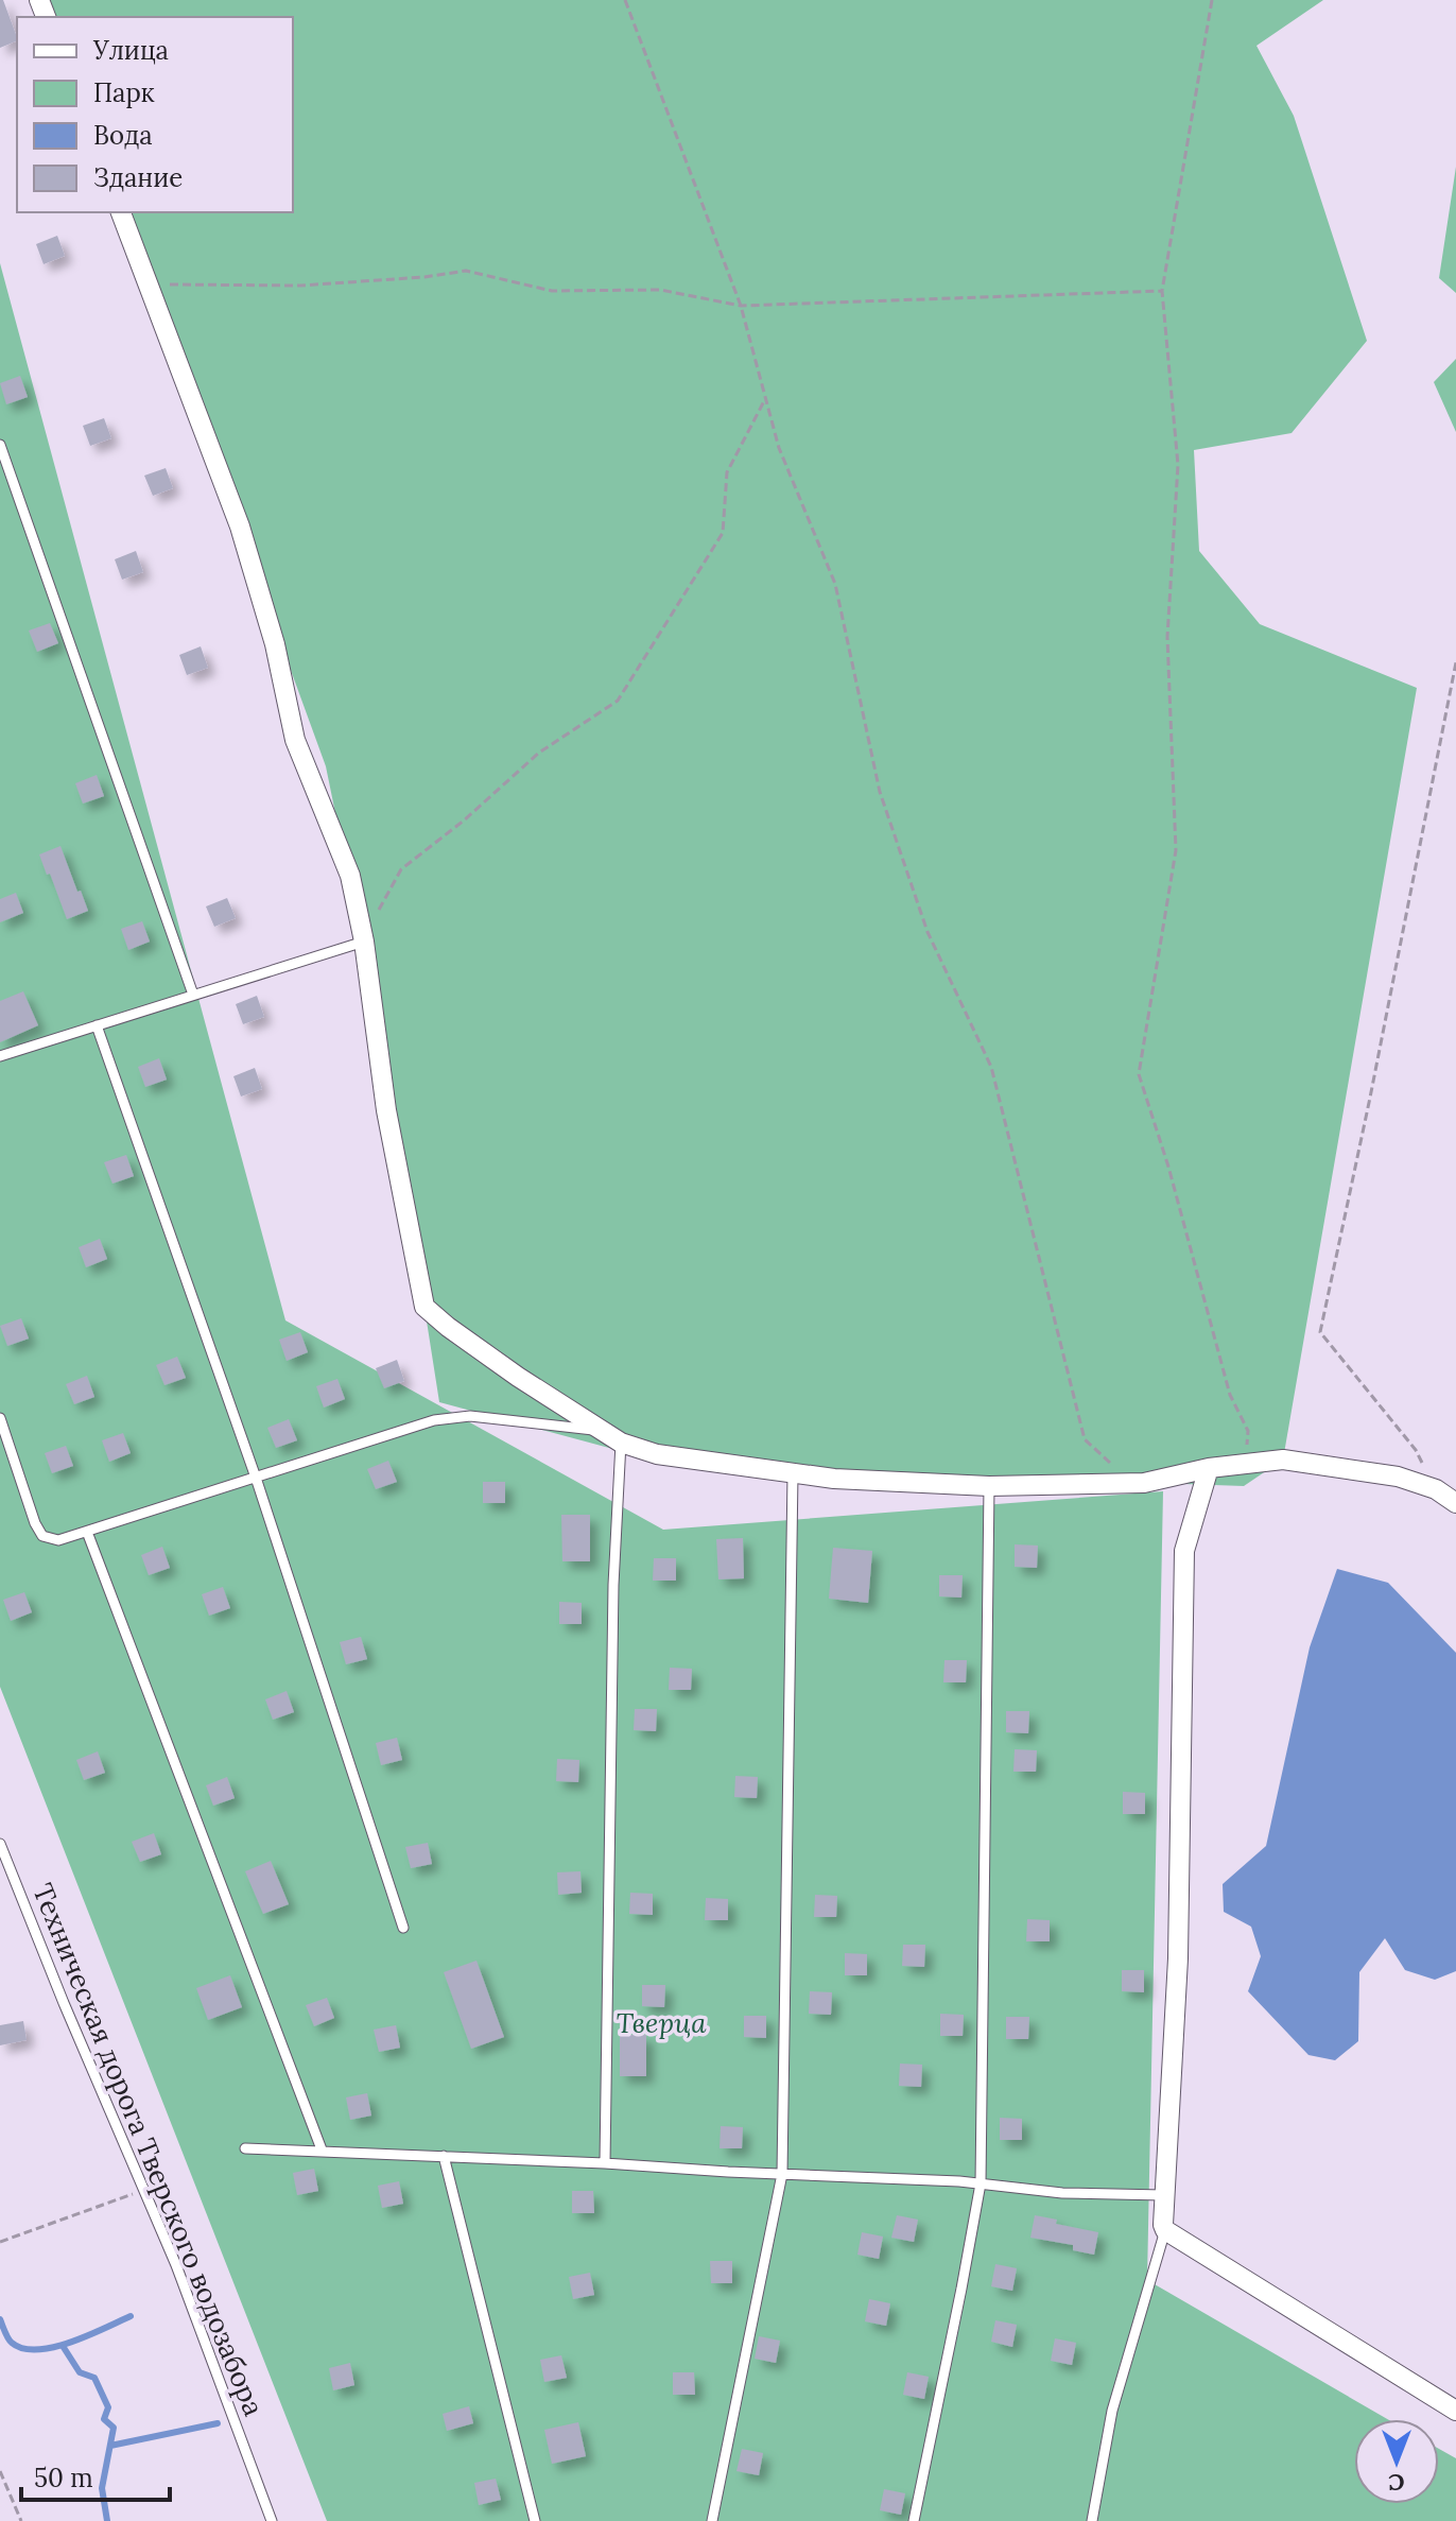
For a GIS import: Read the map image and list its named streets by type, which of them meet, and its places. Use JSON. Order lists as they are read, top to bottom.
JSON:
{
  "streets": {
    "lane": ["Техническая дорога Тверского водозабора"]
  },
  "parks": ["Тверца"],
  "legend": [
    "Улица",
    "Парк",
    "Вода",
    "Здание"
  ],
  "scale_bar": "50 m",
  "north": "bottom"
}
